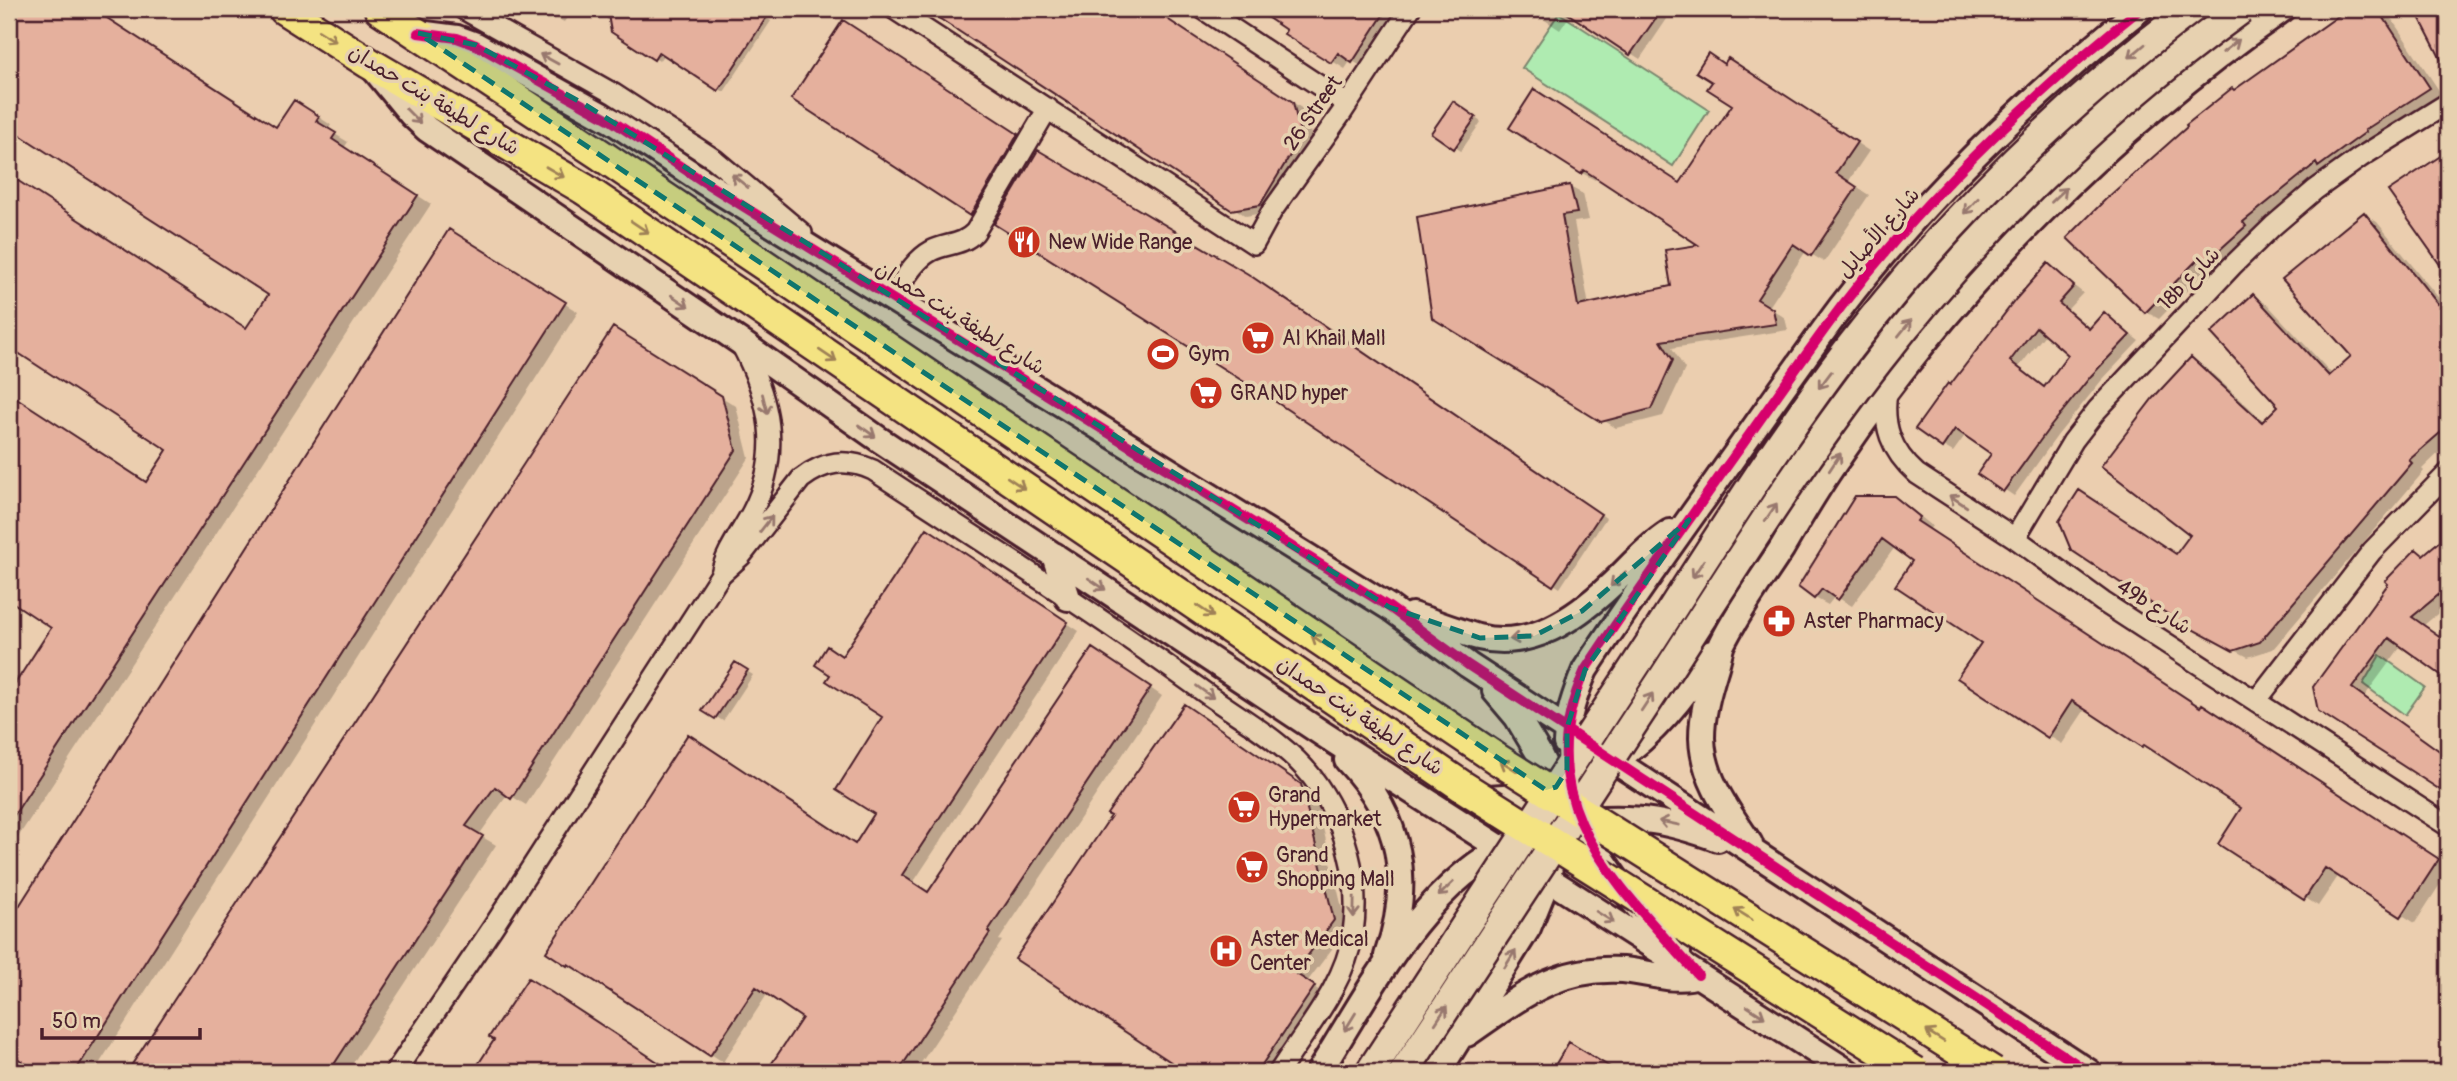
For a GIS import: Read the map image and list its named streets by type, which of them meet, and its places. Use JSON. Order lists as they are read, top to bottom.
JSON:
{
  "streets": {
    "main road": ["شارع لطيفة بنت حمدان"],
    "street": [
      "26 Street",
      "شارع الأصايل",
      "18b شارع",
      "49b شارع"
    ]
  },
  "crossings": [
    ["18b شارع", "49b شارع"]
  ],
  "places": {
    "restaurant": ["New Wide Range"],
    "supermarket": [
      "Al Khail Mall",
      "GRAND hyper",
      "Grand Hypermarket",
      "Grand Shopping Mall"
    ],
    "sports": ["Gym"],
    "pharmacy": ["Aster Pharmacy"],
    "hospital": ["Aster Medical Center"]
  },
  "scale_bar": "50 m"
}
